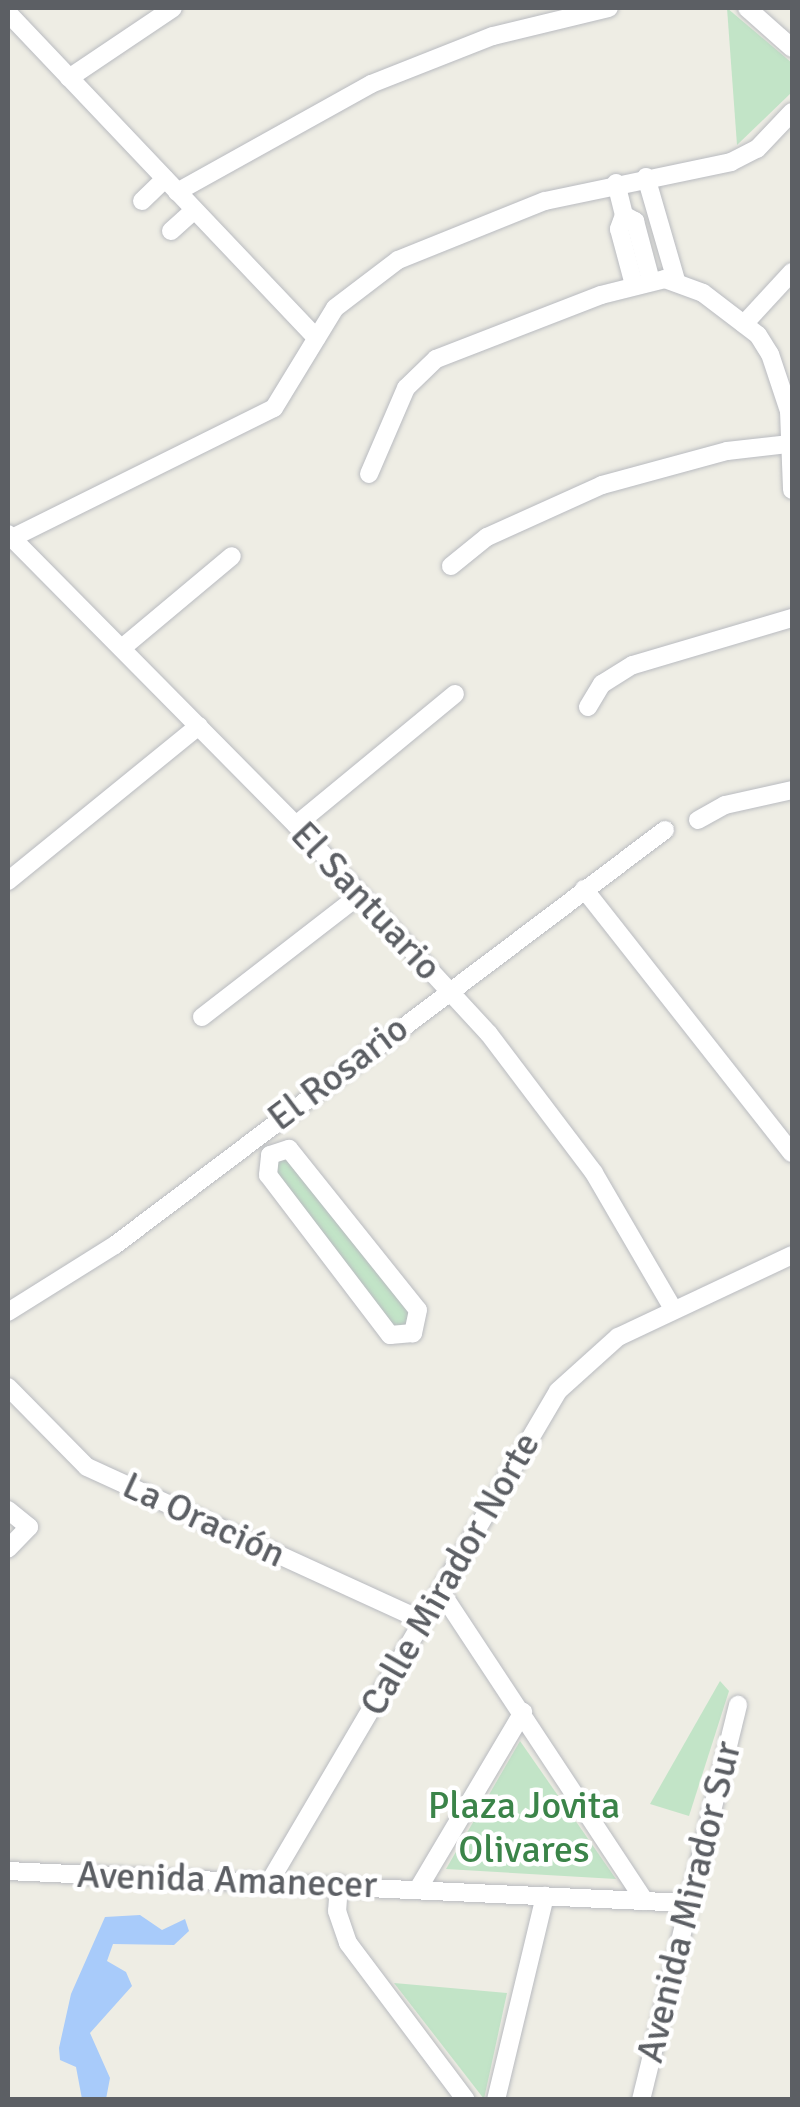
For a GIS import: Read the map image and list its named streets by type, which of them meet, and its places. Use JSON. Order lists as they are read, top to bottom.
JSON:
{
  "streets": {
    "street": [
      "El Santuario",
      "El Rosario",
      "La Oración",
      "Calle Mirador Norte",
      "Avenida Amanecer",
      "Avenida Mirador Sur"
    ]
  },
  "crossings": [
    ["El Santuario", "El Rosario"],
    ["El Santuario", "Calle Mirador Norte"],
    ["La Oración", "Calle Mirador Norte"],
    ["Calle Mirador Norte", "Avenida Amanecer"],
    ["Avenida Amanecer", "Avenida Mirador Sur"]
  ],
  "parks": ["Plaza Jovita Olivares"]
}
